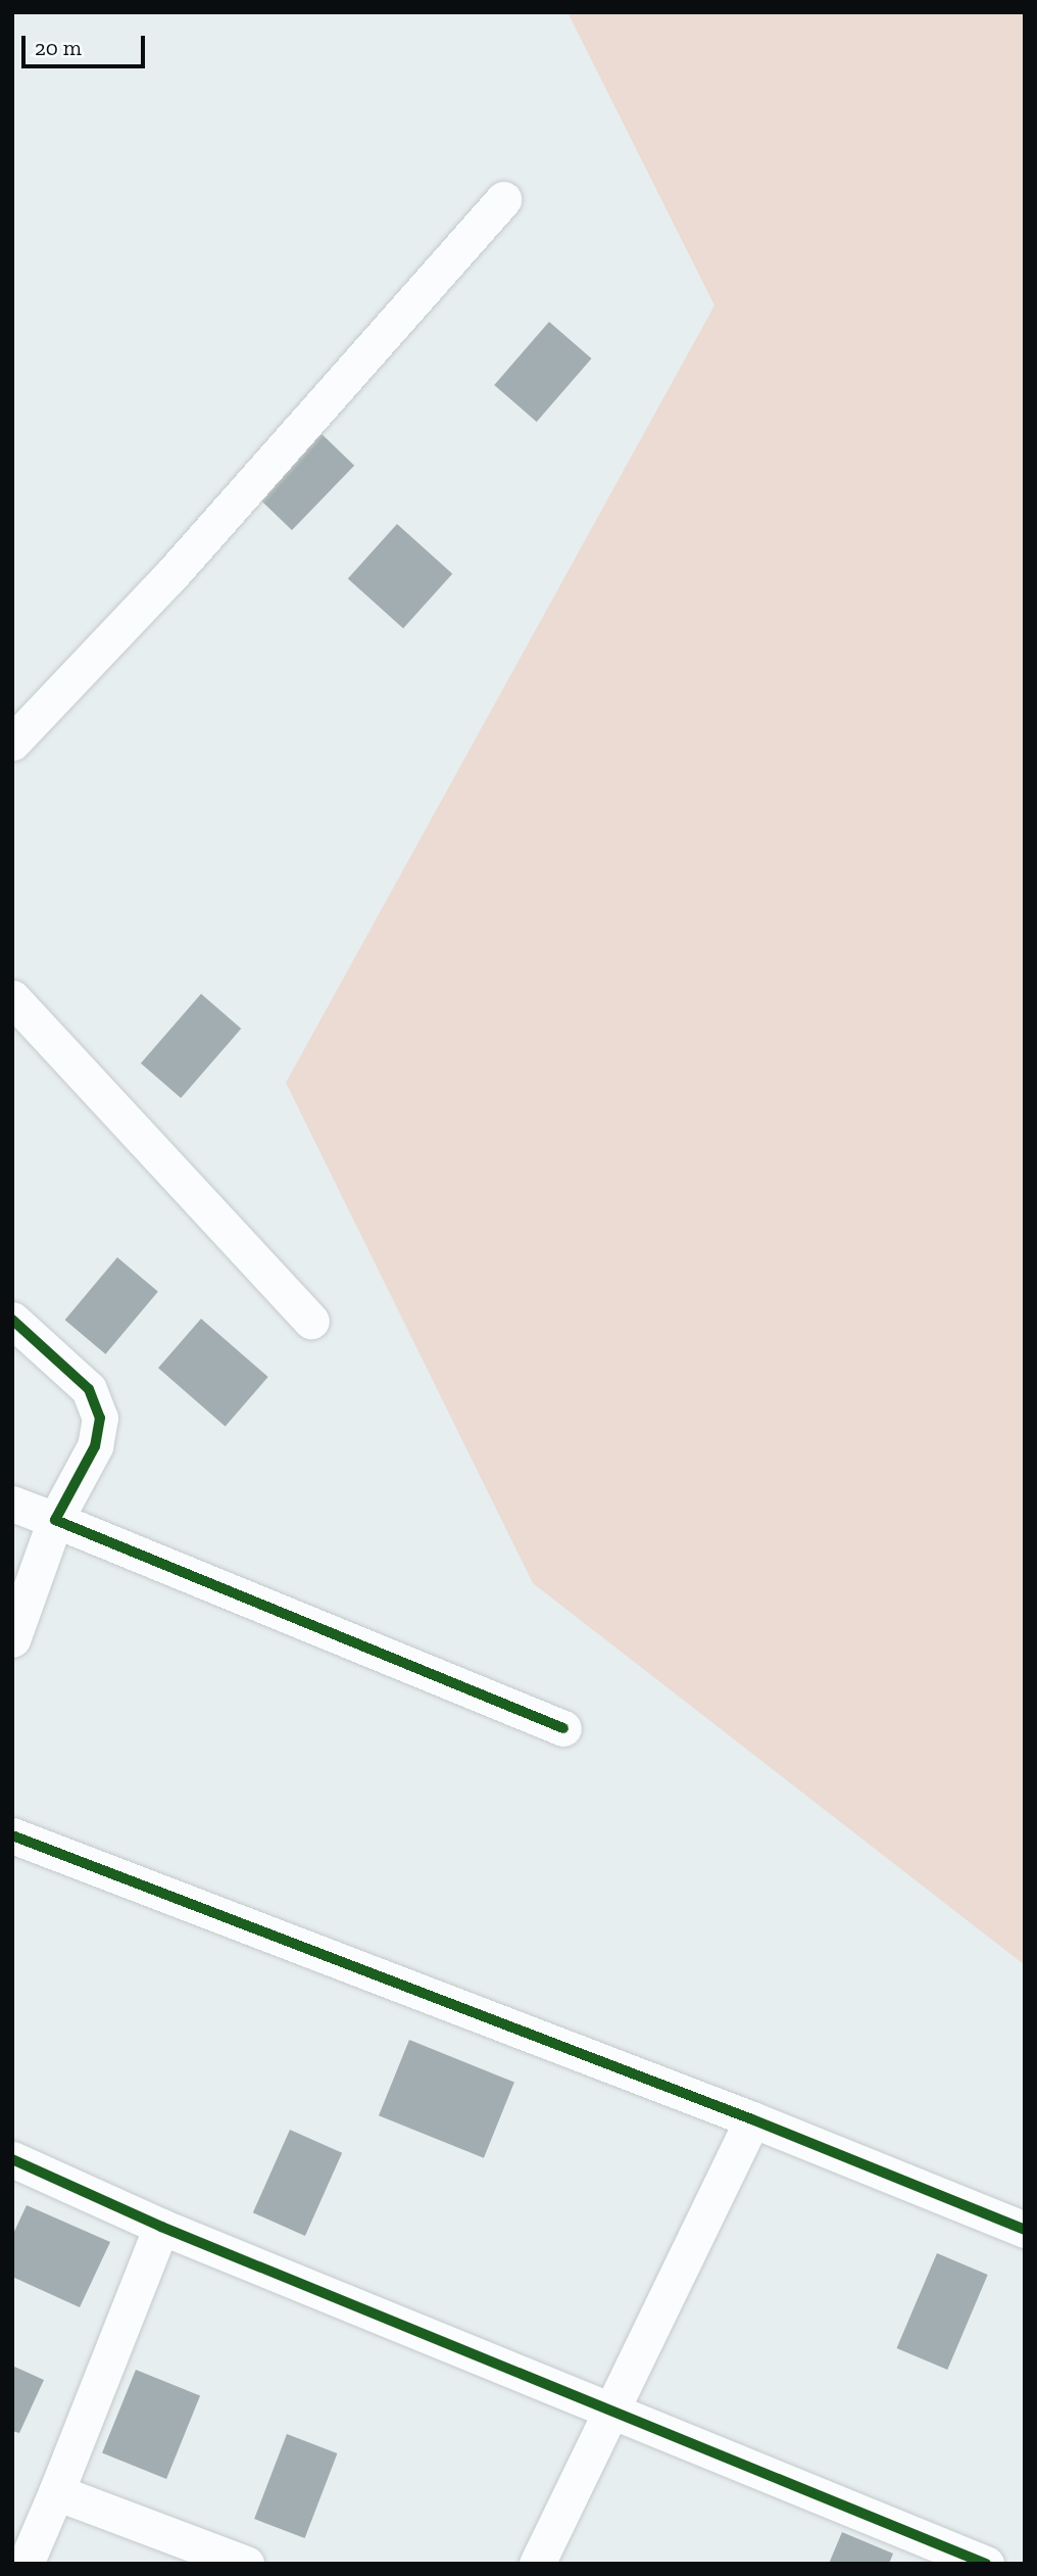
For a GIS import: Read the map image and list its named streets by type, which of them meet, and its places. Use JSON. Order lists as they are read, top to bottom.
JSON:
{
  "scale_bar": "20 m"
}
